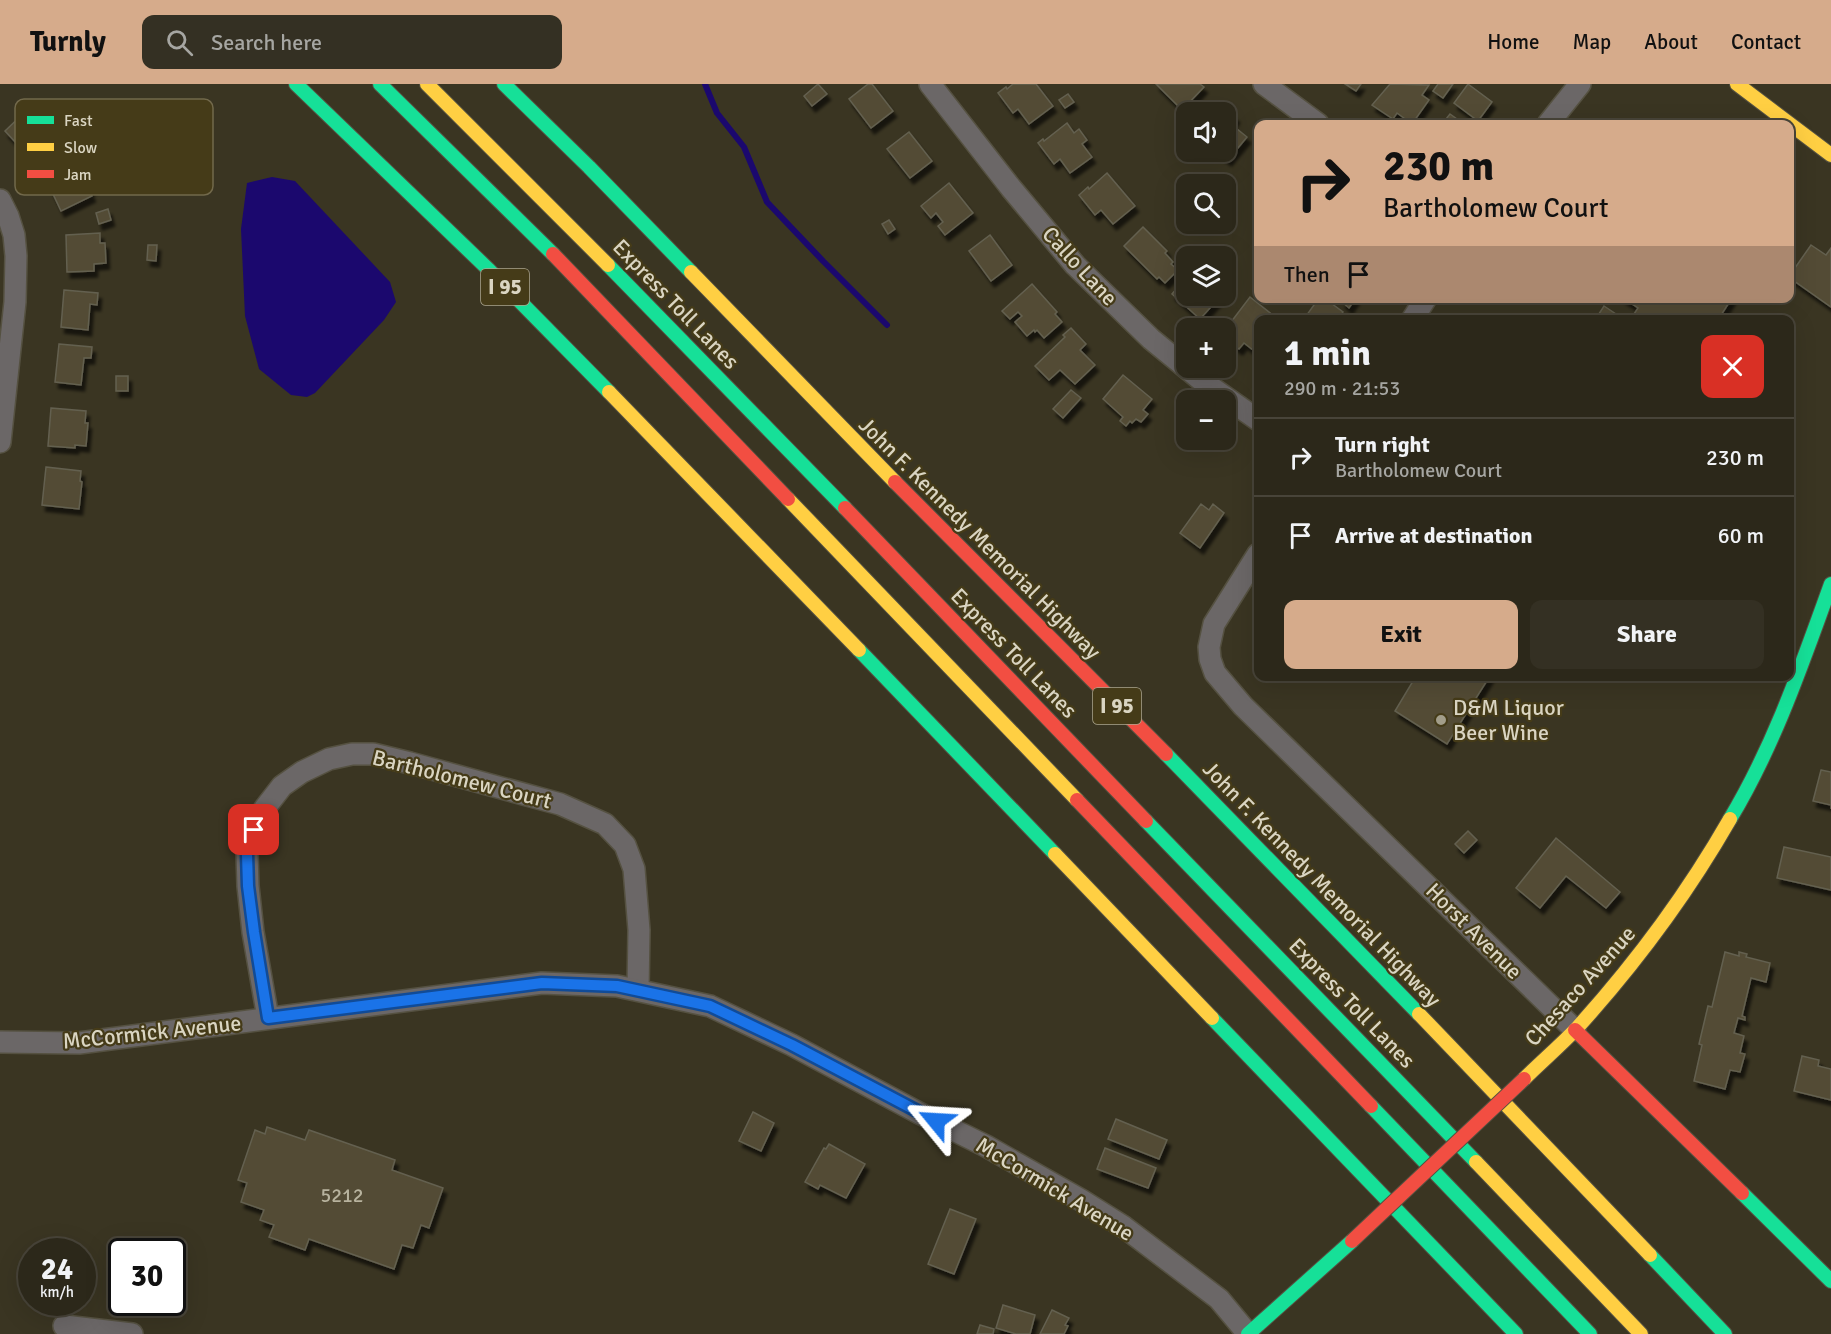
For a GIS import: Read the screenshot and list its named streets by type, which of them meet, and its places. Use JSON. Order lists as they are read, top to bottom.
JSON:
{
  "streets": {
    "main road": [
      "I 95",
      "Express Toll Lanes",
      "John F. Kennedy Memorial Highway",
      "Horst Avenue",
      "Chesaco Avenue"
    ],
    "street": ["Callo Lane", "Bartholomew Court", "McCormick Avenue"]
  },
  "crossings": [
    ["Bartholomew Court", "McCormick Avenue"],
    ["Horst Avenue", "Chesaco Avenue"],
    ["Chesaco Avenue", "McCormick Avenue"]
  ],
  "places": ["D&M Liquor Beer Wine"],
  "house_numbers": ["5212"],
  "legend": ["Fast", "Slow", "Jam"],
  "page": {
    "header": "Turnly",
    "search": "Search here",
    "nav": [
      "Home",
      "Map",
      "About",
      "Contact"
    ],
    "map_buttons": ["+", "−"],
    "turn": ["230 m", "Bartholomew Court"],
    "then": "Then",
    "heading": ["1 min", "290 m · 21:53"],
    "list": [
      {
        "name": "Turn right",
        "note": "Bartholomew Court",
        "value": "230 m"
      },
      {
        "name": "Arrive at destination",
        "value": "60 m"
      }
    ],
    "buttons": ["Exit", "Share"],
    "speed": "24 km/h",
    "limit": "30"
  }
}
